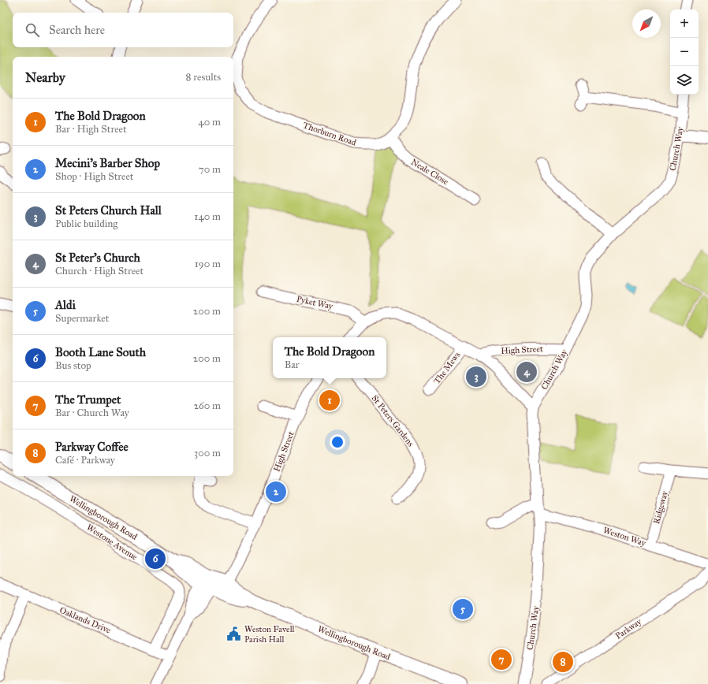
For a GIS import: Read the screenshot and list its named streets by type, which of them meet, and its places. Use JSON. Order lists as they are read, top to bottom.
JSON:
{
  "streets": {
    "main road": ["Wellingborough Road"],
    "street": [
      "Thorburn Road",
      "Church Way",
      "Neale Close",
      "Pyket Way",
      "High Street",
      "The Mews",
      "St Peters Gardens",
      "Ridgeway",
      "Weston Way",
      "Westone Avenue",
      "Oaklands Drive",
      "Parkway"
    ]
  },
  "crossings": [
    ["Thorburn Road", "Neale Close"],
    ["Church Way", "High Street"],
    ["Church Way", "Weston Way"],
    ["Pyket Way", "High Street"],
    ["High Street", "The Mews"],
    ["High Street", "Wellingborough Road"],
    ["Ridgeway", "Weston Way"],
    ["Westone Avenue", "Oaklands Drive"]
  ],
  "places": {
    "public building": ["Weston Favell Parish Hall"]
  },
  "north": "bottom left",
  "page": {
    "map_buttons": ["+", "−"],
    "search": "Search here",
    "heading": ["Nearby", "8 results"],
    "list": [
      {
        "mark": "1",
        "name": "The Bold Dragoon",
        "note": "Bar · High Street",
        "value": "40 m"
      },
      {
        "mark": "2",
        "name": "Mecini's Barber Shop",
        "note": "Shop · High Street",
        "value": "70 m"
      },
      {
        "mark": "3",
        "name": "St Peters Church Hall",
        "note": "Public building",
        "value": "140 m"
      },
      {
        "mark": "4",
        "name": "St Peter's Church",
        "note": "Church · High Street",
        "value": "190 m"
      },
      {
        "mark": "5",
        "name": "Aldi",
        "note": "Supermarket",
        "value": "200 m"
      },
      {
        "mark": "6",
        "name": "Booth Lane South",
        "note": "Bus stop",
        "value": "200 m"
      },
      {
        "mark": "7",
        "name": "The Trumpet",
        "note": "Bar · Church Way",
        "value": "260 m"
      },
      {
        "mark": "8",
        "name": "Parkway Coffee",
        "note": "Café · Parkway",
        "value": "300 m"
      }
    ],
    "popup": ["The Bold Dragoon", "Bar"],
    "pins": [
      "4",
      "3",
      "1",
      "2",
      "6",
      "5",
      "7",
      "8"
    ]
  }
}
